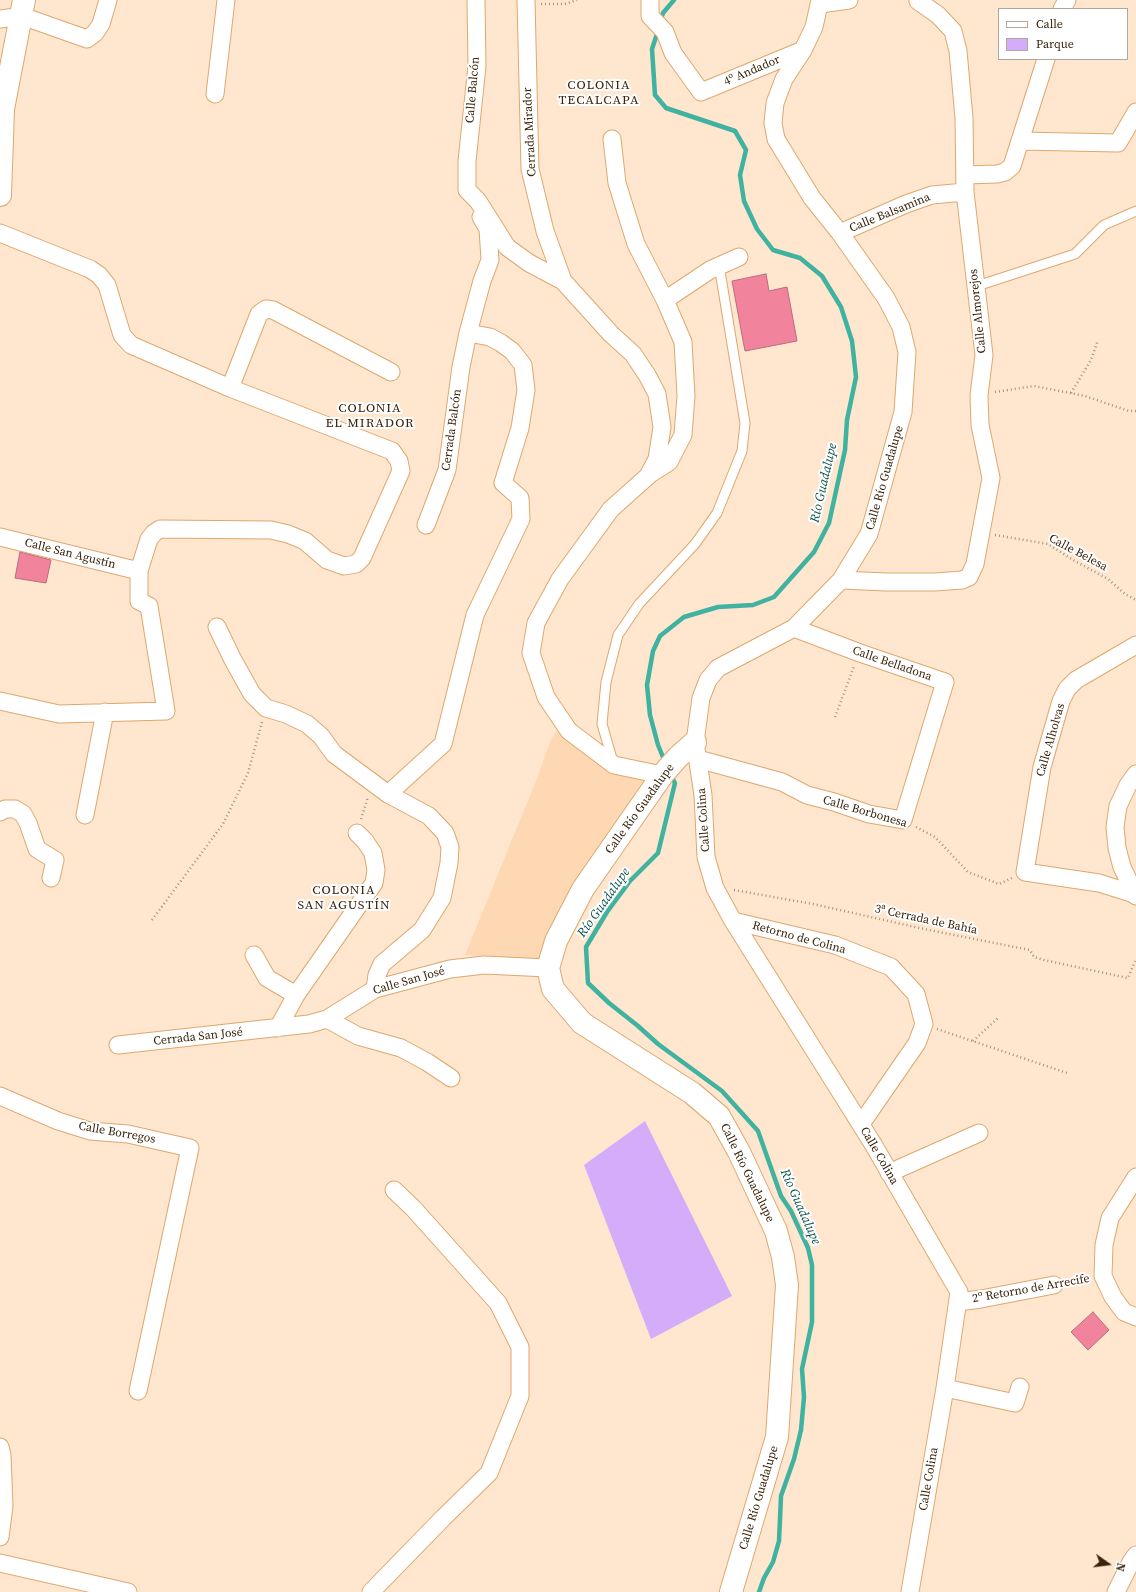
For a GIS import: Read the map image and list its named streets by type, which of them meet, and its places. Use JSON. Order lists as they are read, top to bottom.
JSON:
{
  "streets": {
    "street": [
      "4º Andador",
      "Calle Balcón",
      "Cerrada Mirador",
      "Calle Balsamina",
      "Calle Almorejos",
      "Cerrada Balcón",
      "Calle Río Guadalupe",
      "Calle San Agustín",
      "Calle Belladona",
      "Calle Alholvas",
      "Calle Borbonesa",
      "Calle Colina",
      "Retorno de Colina",
      "Calle San José",
      "Cerrada San José",
      "Calle Borregos",
      "2º Retorno de Arrecife"
    ],
    "path": ["Calle Belesa", "3ª Cerrada de Bahía"]
  },
  "crossings": [
    ["4º Andador", "Calle Río Guadalupe"],
    ["Calle Balcón", "Cerrada Balcón"],
    ["Calle Balsamina", "Calle Almorejos"],
    ["Calle Balsamina", "Calle Río Guadalupe"],
    ["Calle Almorejos", "Calle Río Guadalupe"],
    ["Calle Almorejos", "Calle Belesa"],
    ["Calle Río Guadalupe", "Calle Belladona"],
    ["Calle Río Guadalupe", "Calle Borbonesa"],
    ["Calle Río Guadalupe", "Calle Colina"],
    ["Calle Río Guadalupe", "Calle San José"],
    ["Calle Belladona", "Calle Borbonesa"],
    ["Calle Alholvas", "Calle Borbonesa"],
    ["Calle Borbonesa", "Calle Colina"],
    ["Calle Colina", "3ª Cerrada de Bahía"],
    ["Calle Colina", "Retorno de Colina"],
    ["Calle Colina", "2º Retorno de Arrecife"],
    ["Calle San José", "Cerrada San José"]
  ],
  "districts": ["COLONIA TECALCAPA", "COLONIA EL MIRADOR", "COLONIA SAN AGUSTÍN"],
  "water": ["Río Guadalupe"],
  "legend": ["Calle", "Parque"],
  "north": "right"
}
